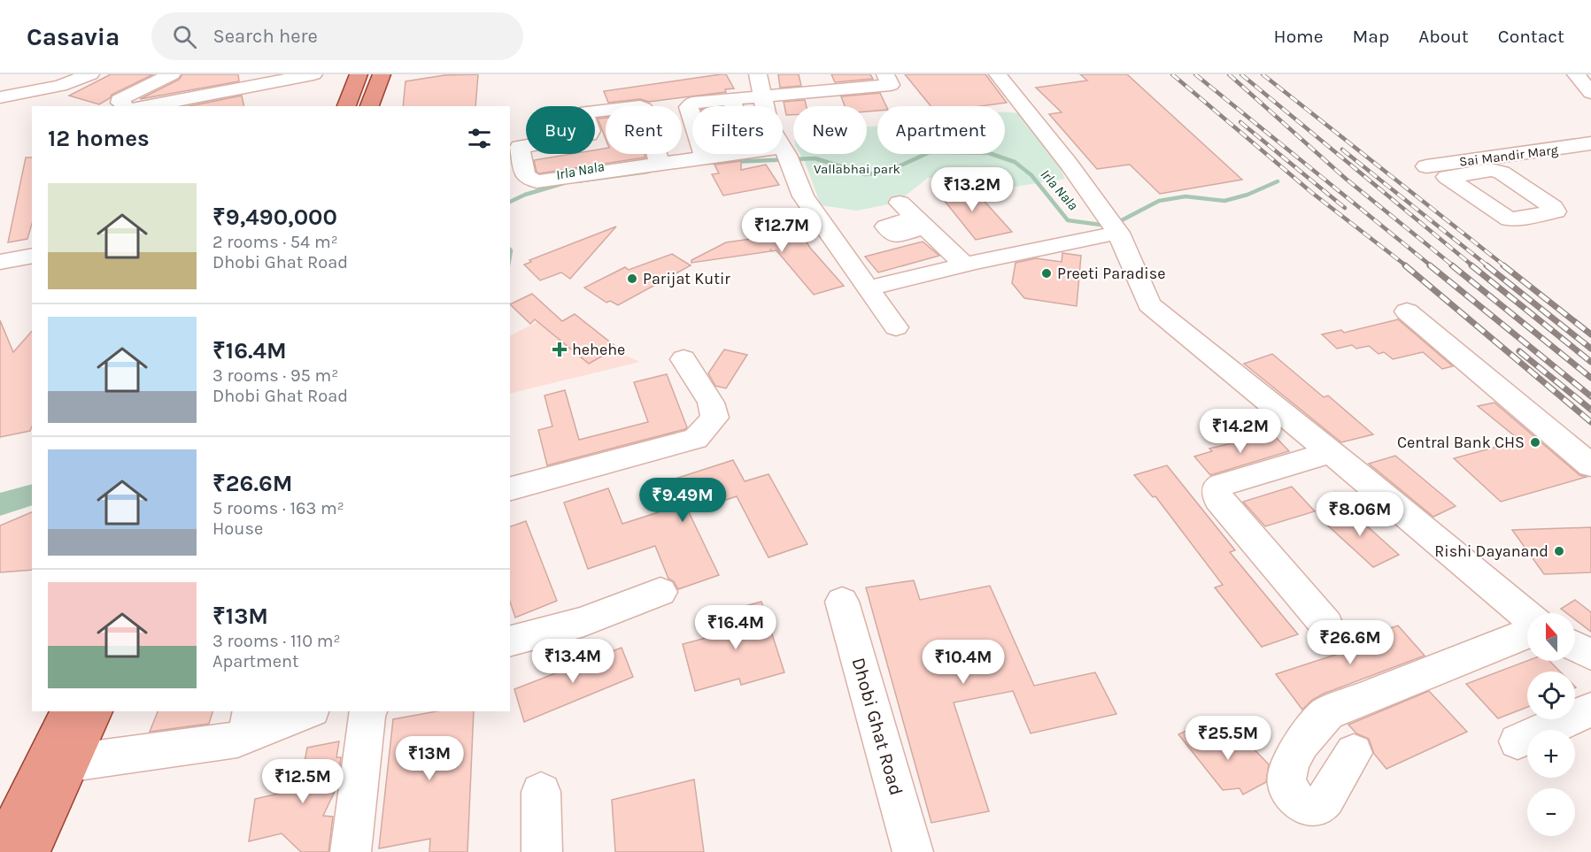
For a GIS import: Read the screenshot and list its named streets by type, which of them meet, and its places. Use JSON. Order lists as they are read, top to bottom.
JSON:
{
  "streets": {
    "street": ["Sai Mandir Marg", "Dhobi Ghat Road"]
  },
  "water": ["Irla Nala"],
  "parks": ["Vallabhai park"],
  "places": {
    "other": [
      "Preeti Paradise",
      "Parijat Kutir",
      "Central Bank CHS",
      "Rishi Dayanand"
    ],
    "health": ["hehehe"]
  },
  "north": "top",
  "page": {
    "header": "Casavia",
    "search": "Search here",
    "nav": [
      "Home",
      "Map",
      "About",
      "Contact"
    ],
    "chip": [
      "Buy",
      "Rent",
      "Filters",
      "New",
      "Apartment"
    ],
    "heading": "12 homes",
    "price": [
      "₹13.2M",
      "₹12.7M",
      "₹14.2M",
      "₹9.49M",
      "₹8.06M",
      "₹16.4M",
      "₹26.6M",
      "₹13.4M",
      "₹10.4M",
      "₹25.5M",
      "₹13M",
      "₹12.5M"
    ],
    "list": [
      {
        "name": "₹9,490,000",
        "note": "2 rooms · 54 m² · Dhobi Ghat Road"
      },
      {
        "name": "₹16.4M",
        "note": "3 rooms · 95 m² · Dhobi Ghat Road"
      },
      {
        "name": "₹26.6M",
        "note": "5 rooms · 163 m² · House"
      },
      {
        "name": "₹13M",
        "note": "3 rooms · 110 m² · Apartment"
      }
    ],
    "map_buttons": ["+", "−"]
  }
}
